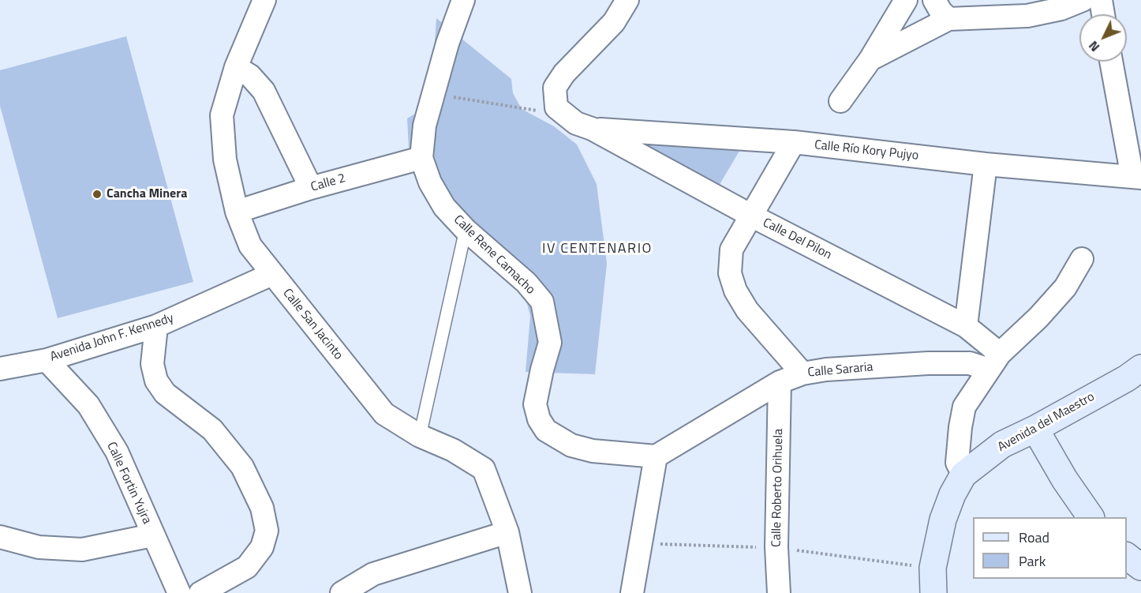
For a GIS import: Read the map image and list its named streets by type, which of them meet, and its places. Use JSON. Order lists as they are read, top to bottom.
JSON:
{
  "streets": {
    "main road": ["Avenida del Maestro"],
    "street": [
      "Calle Río Kory Pujyo",
      "Calle 2",
      "Calle Del Pilon",
      "Calle Rene Camacho",
      "Calle San Jacinto",
      "Avenida John F. Kennedy",
      "Calle Sararia",
      "Calle Fortin Yujra",
      "Calle Roberto Orihuela"
    ]
  },
  "crossings": [
    ["Calle Río Kory Pujyo", "Calle Del Pilon"],
    ["Calle 2", "Calle Rene Camacho"],
    ["Calle 2", "Calle San Jacinto"],
    ["Calle Del Pilon", "Calle Sararia"],
    ["Calle Rene Camacho", "Calle Sararia"],
    ["Calle San Jacinto", "Avenida John F. Kennedy"],
    ["Avenida John F. Kennedy", "Calle Fortin Yujra"],
    ["Calle Sararia", "Calle Roberto Orihuela"]
  ],
  "districts": ["IV CENTENARIO"],
  "places": ["Cancha Minera"],
  "legend": ["Road", "Park"],
  "north": "bottom left"
}
